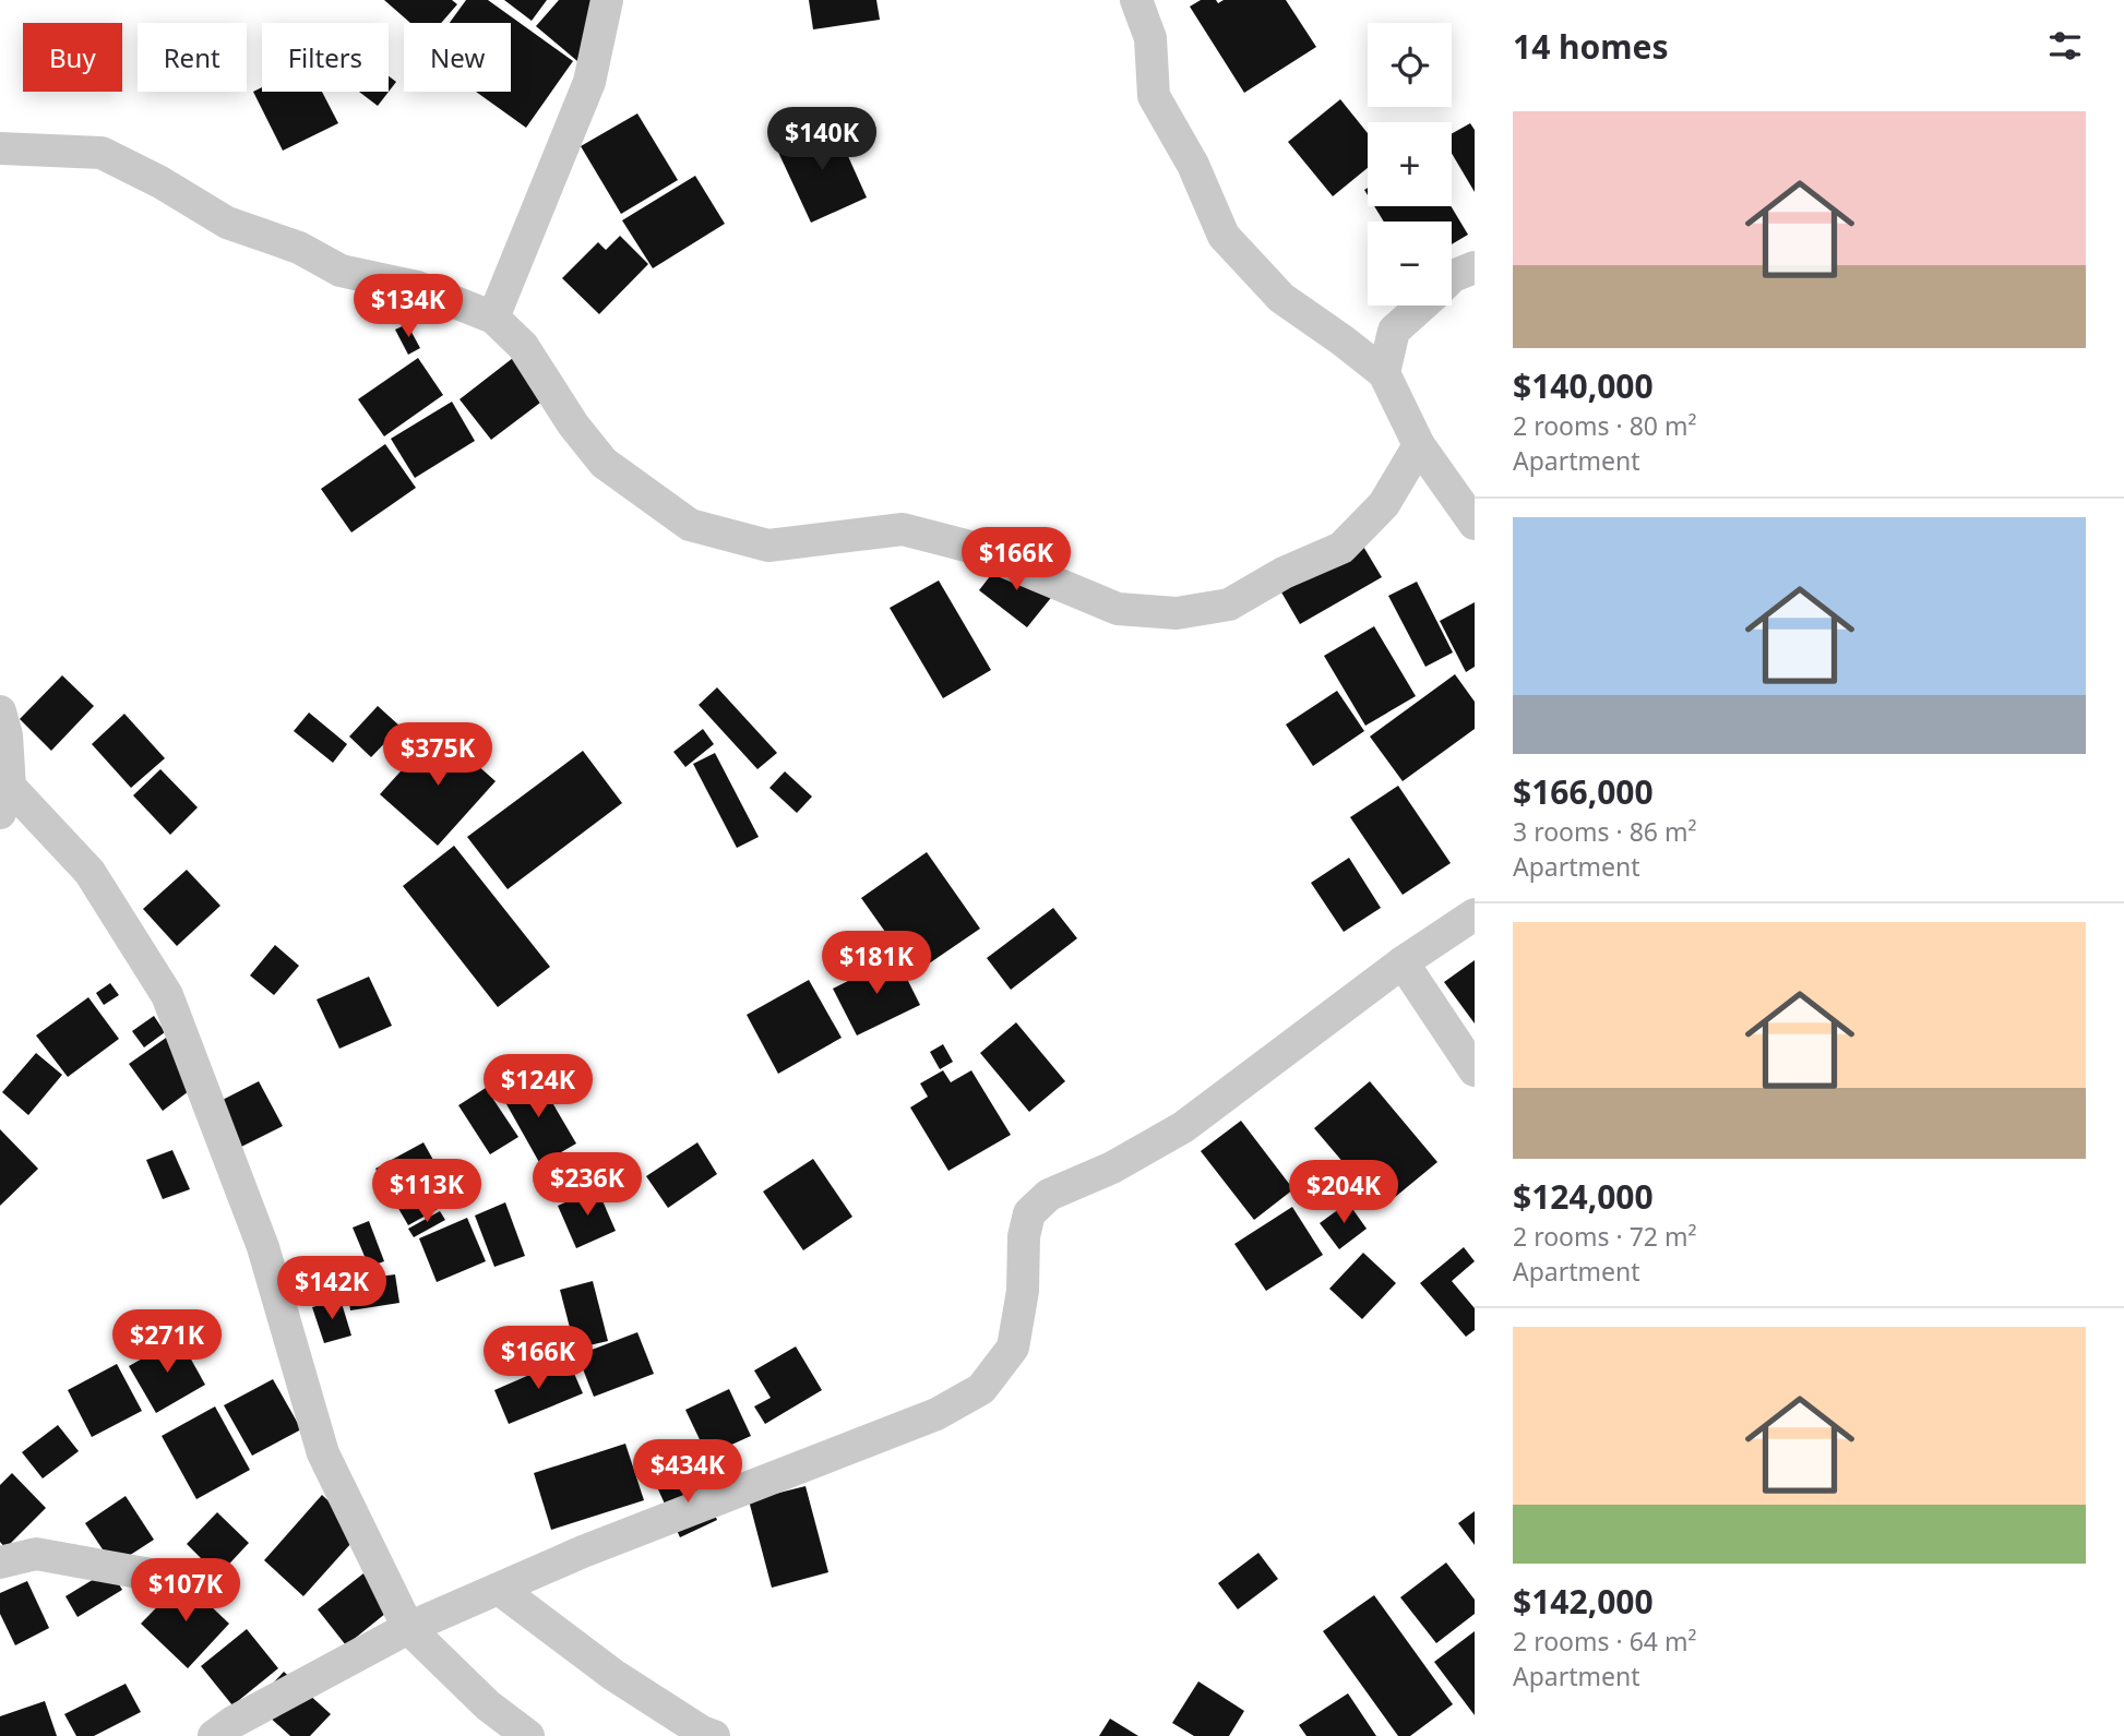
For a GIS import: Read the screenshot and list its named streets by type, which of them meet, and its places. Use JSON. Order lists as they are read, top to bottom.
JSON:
{
  "page": {
    "heading": "14 homes",
    "map_buttons": ["+", "−"],
    "chip": [
      "Buy",
      "Rent",
      "Filters",
      "New"
    ],
    "list": [
      {
        "name": "$140,000",
        "note": "2 rooms · 80 m² · Apartment"
      },
      {
        "name": "$166,000",
        "note": "3 rooms · 86 m² · Apartment"
      },
      {
        "name": "$124,000",
        "note": "2 rooms · 72 m² · Apartment"
      },
      {
        "name": "$142,000",
        "note": "2 rooms · 64 m² · Apartment"
      }
    ],
    "price": [
      "$140K",
      "$134K",
      "$166K",
      "$375K",
      "$181K",
      "$124K",
      "$236K",
      "$113K",
      "$204K",
      "$142K",
      "$271K",
      "$166K",
      "$434K",
      "$107K"
    ]
  }
}
